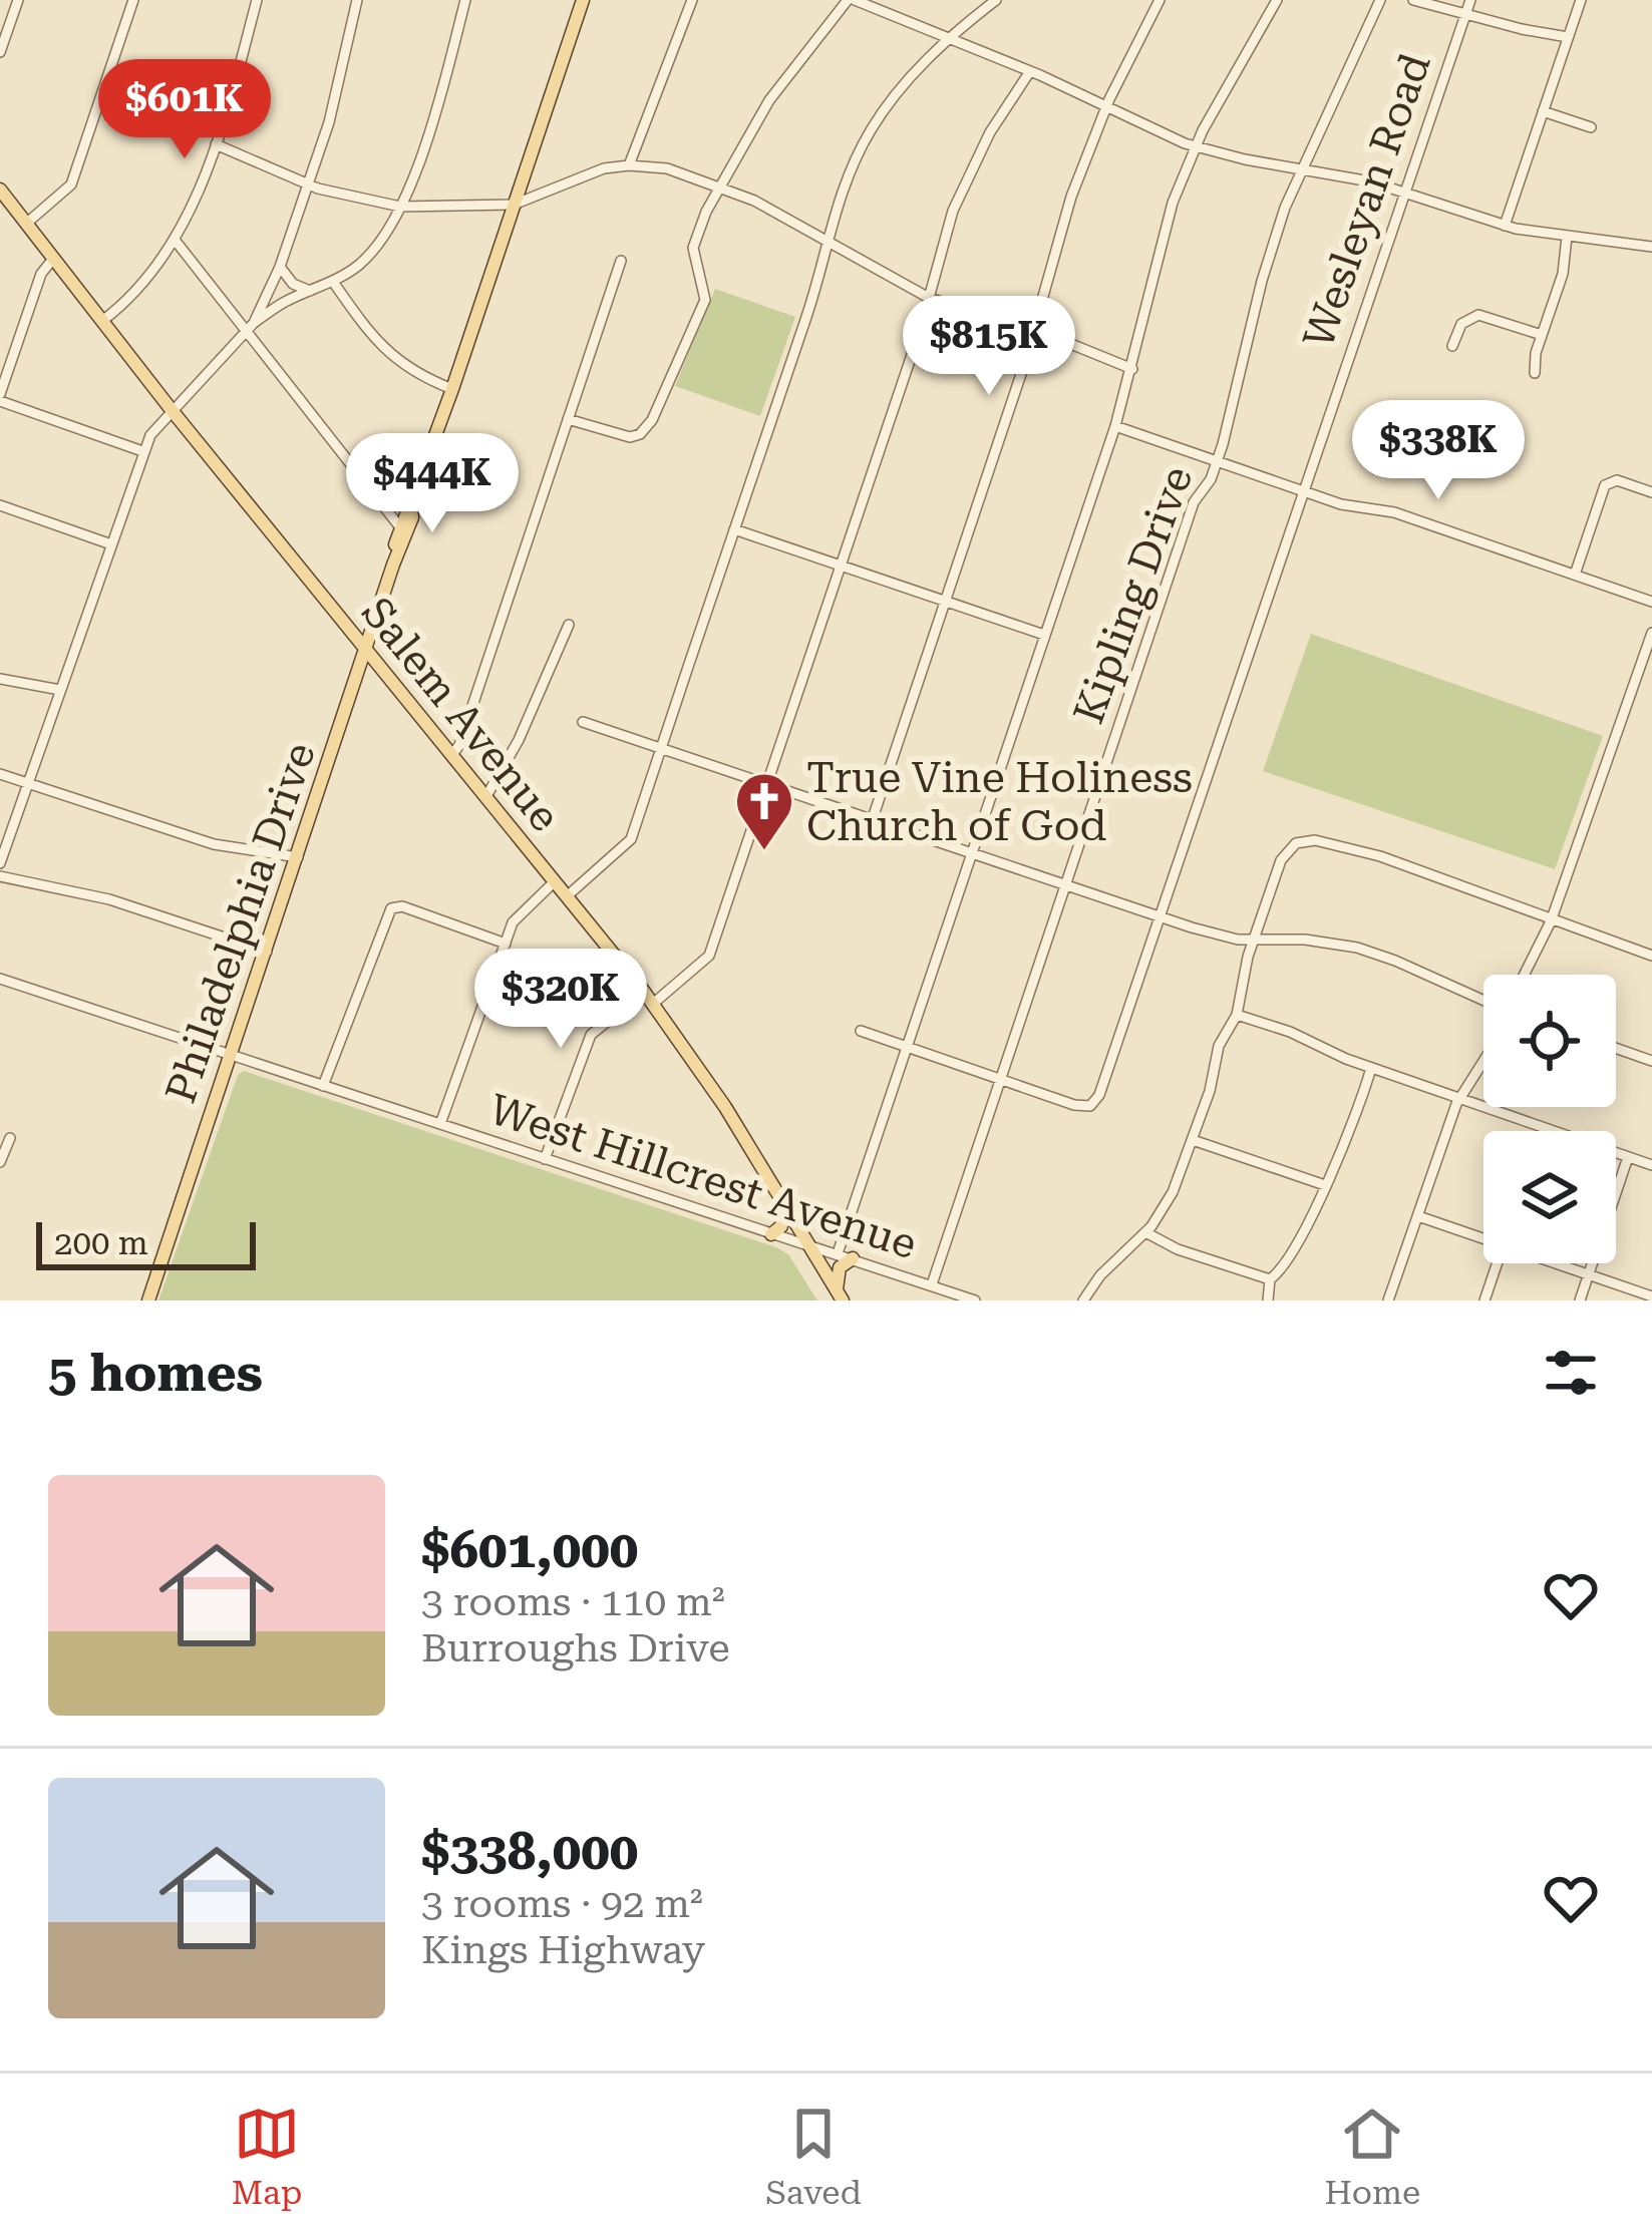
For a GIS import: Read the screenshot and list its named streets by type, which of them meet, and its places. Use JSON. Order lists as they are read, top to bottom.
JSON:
{
  "streets": {
    "main road": ["Salem Avenue", "Philadelphia Drive"],
    "street": ["Wesleyan Road", "Kipling Drive", "West Hillcrest Avenue"]
  },
  "crossings": [
    ["Wesleyan Road", "Kipling Drive"],
    ["Kipling Drive", "West Hillcrest Avenue"],
    ["Salem Avenue", "Philadelphia Drive"],
    ["Salem Avenue", "West Hillcrest Avenue"],
    ["Philadelphia Drive", "West Hillcrest Avenue"]
  ],
  "places": {
    "church": ["True Vine Holiness Church of God"]
  },
  "scale_bar": "200 m",
  "page": {
    "price": [
      "$601K",
      "$815K",
      "$338K",
      "$444K",
      "$320K"
    ],
    "scale": "200 m",
    "heading": "5 homes",
    "list": [
      {
        "name": "$601,000",
        "note": "3 rooms · 110 m² · Burroughs Drive"
      },
      {
        "name": "$338,000",
        "note": "3 rooms · 92 m² · Kings Highway"
      }
    ],
    "tabs": ["Map", "Saved", "Home"]
  }
}
